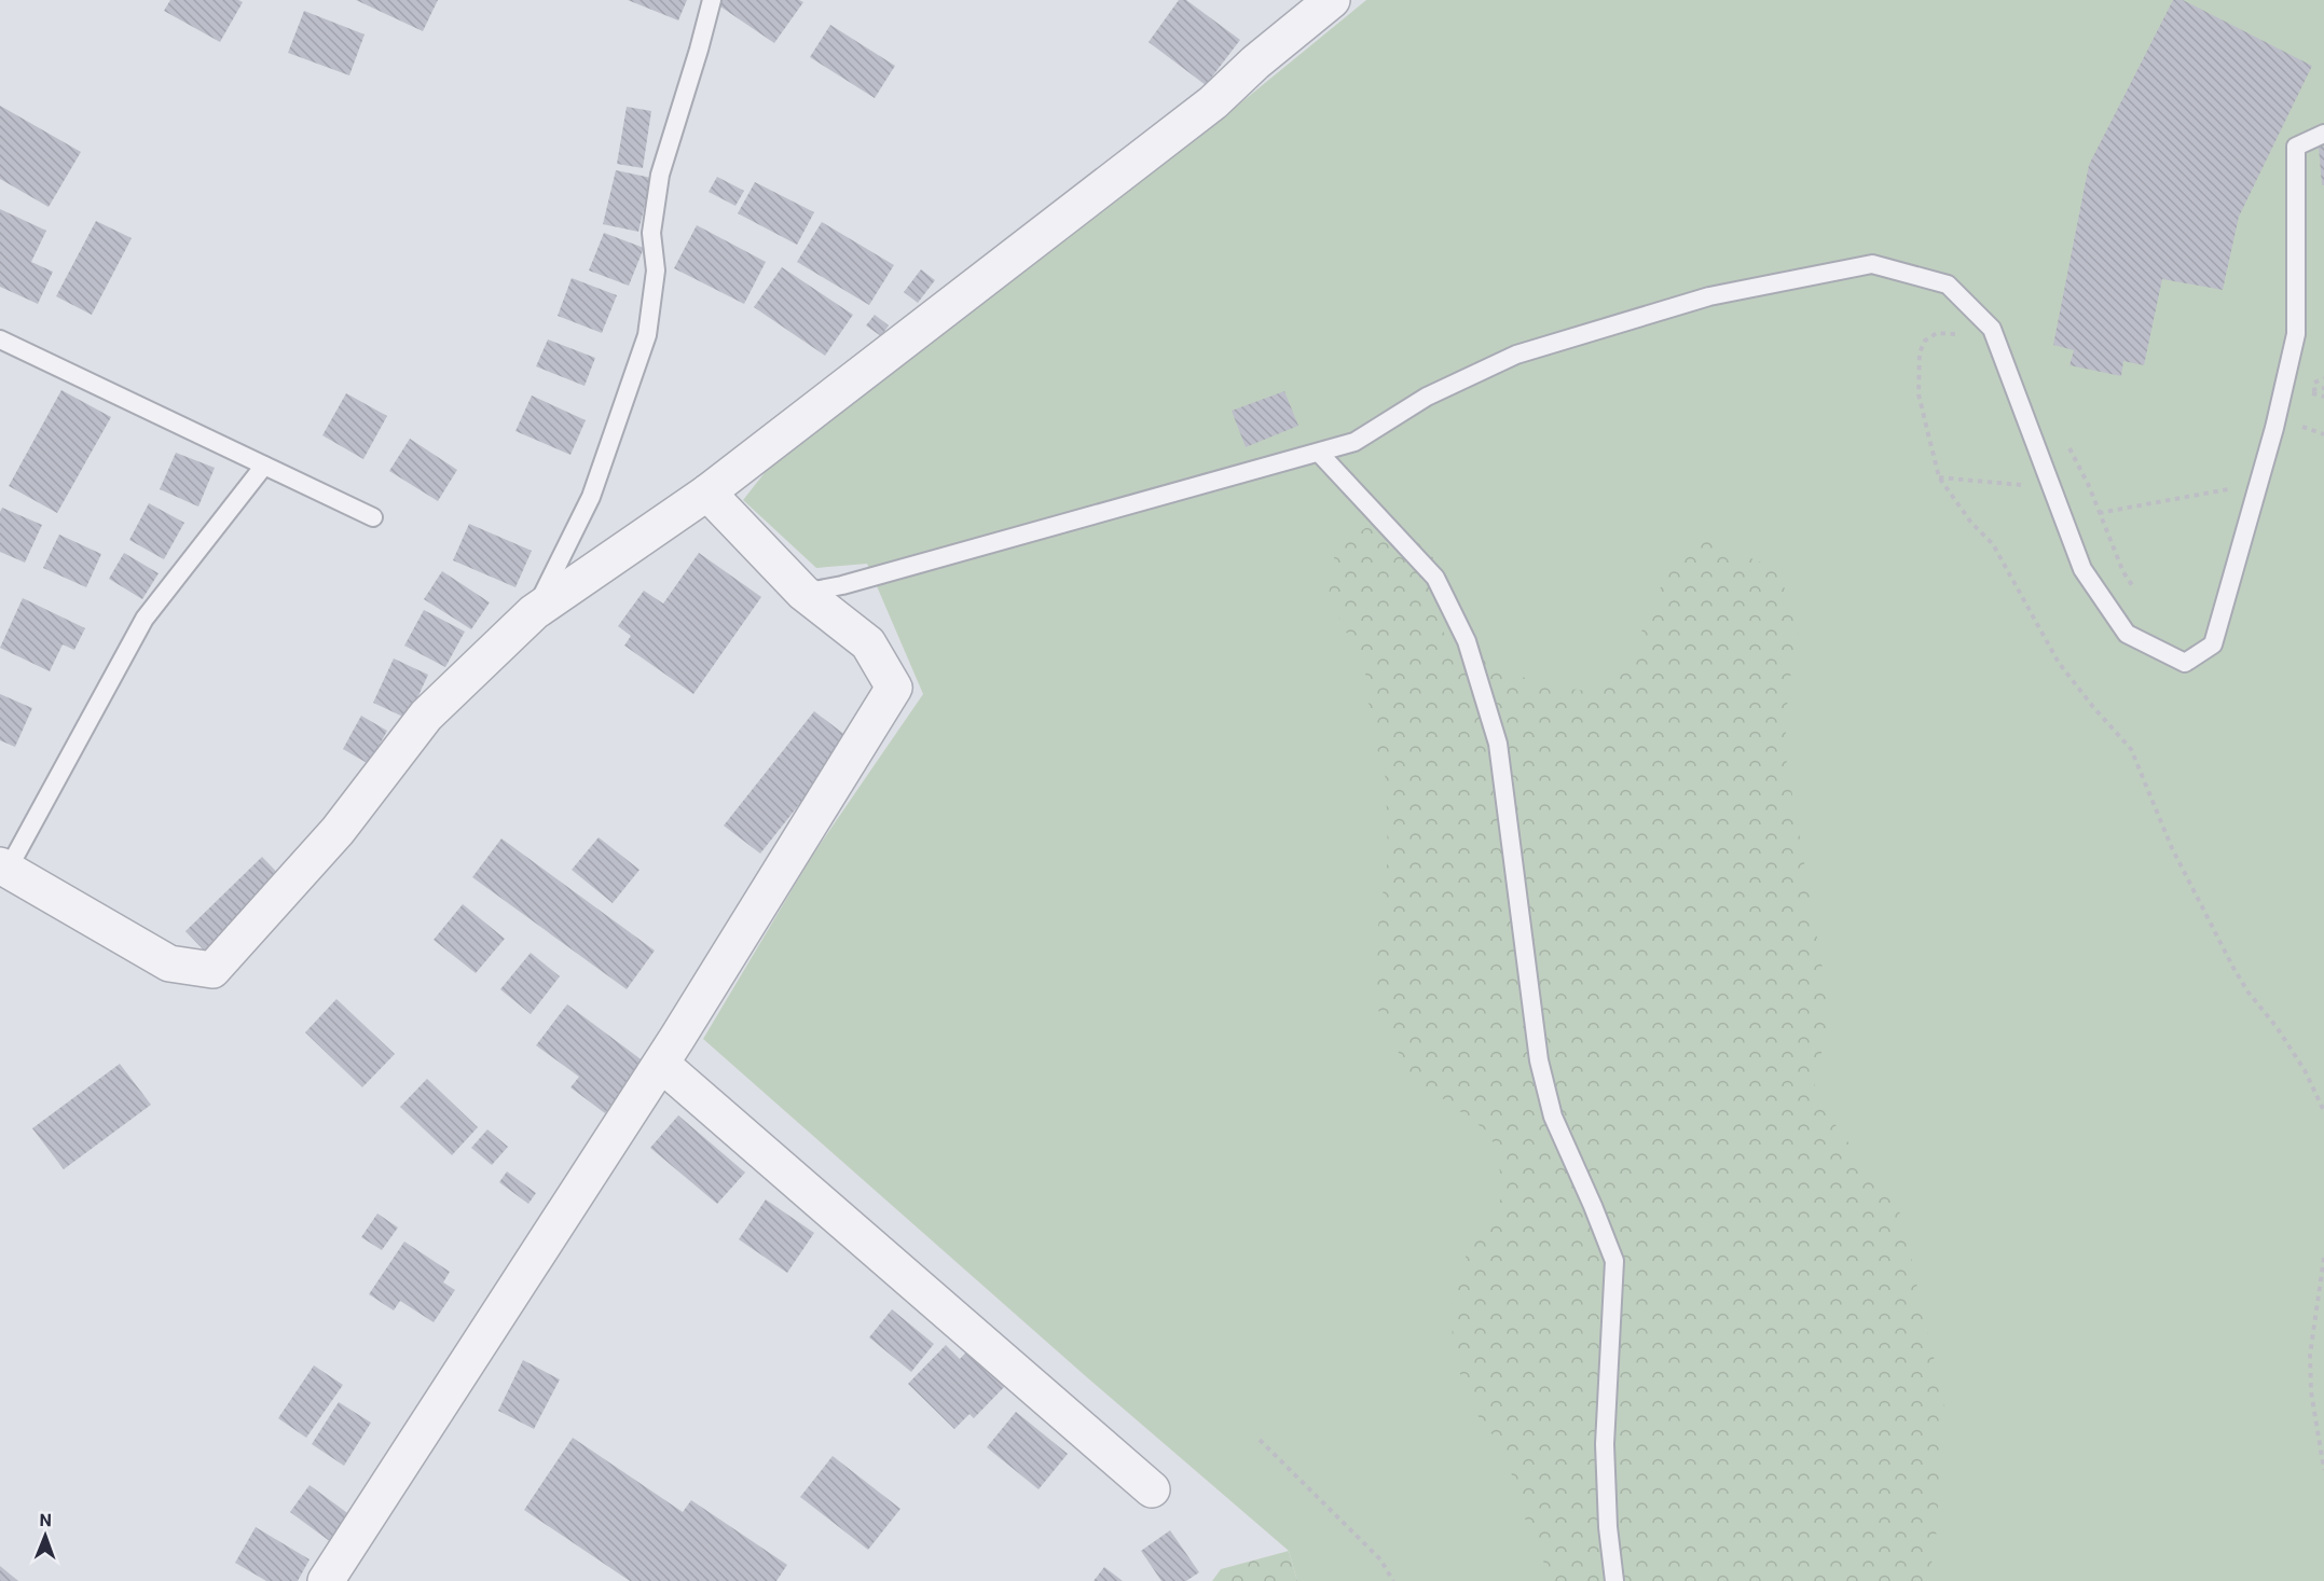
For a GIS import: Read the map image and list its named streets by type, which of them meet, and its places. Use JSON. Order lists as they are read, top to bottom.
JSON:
{
  "north": "top"
}
